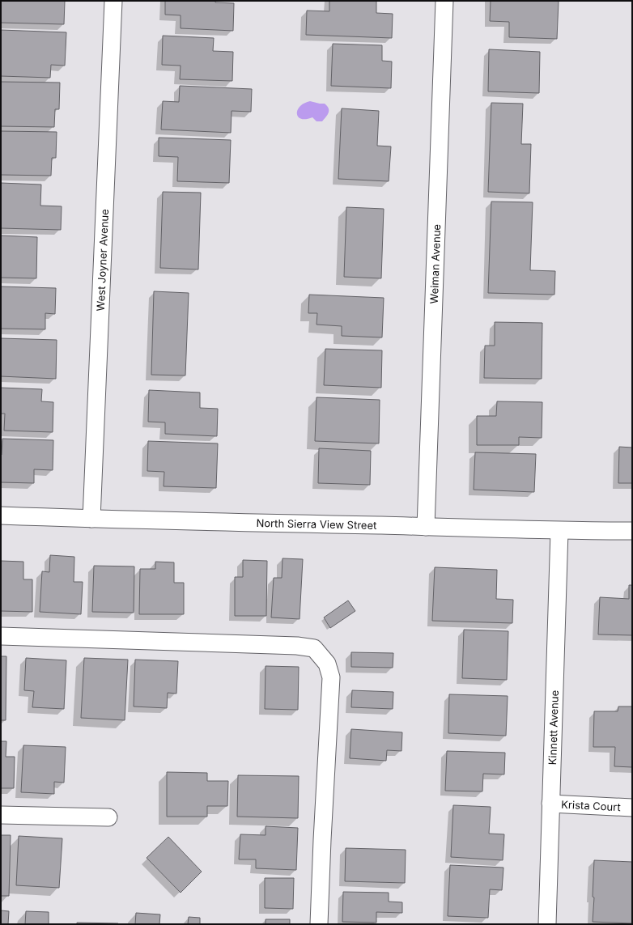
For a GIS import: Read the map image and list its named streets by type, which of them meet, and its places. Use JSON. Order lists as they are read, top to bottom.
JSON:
{
  "streets": {
    "street": [
      "West Joyner Avenue",
      "Weiman Avenue",
      "North Sierra View Street",
      "Kinnett Avenue",
      "Krista Court"
    ]
  },
  "crossings": [
    ["West Joyner Avenue", "North Sierra View Street"],
    ["Weiman Avenue", "North Sierra View Street"],
    ["North Sierra View Street", "Kinnett Avenue"],
    ["Kinnett Avenue", "Krista Court"]
  ]
}
